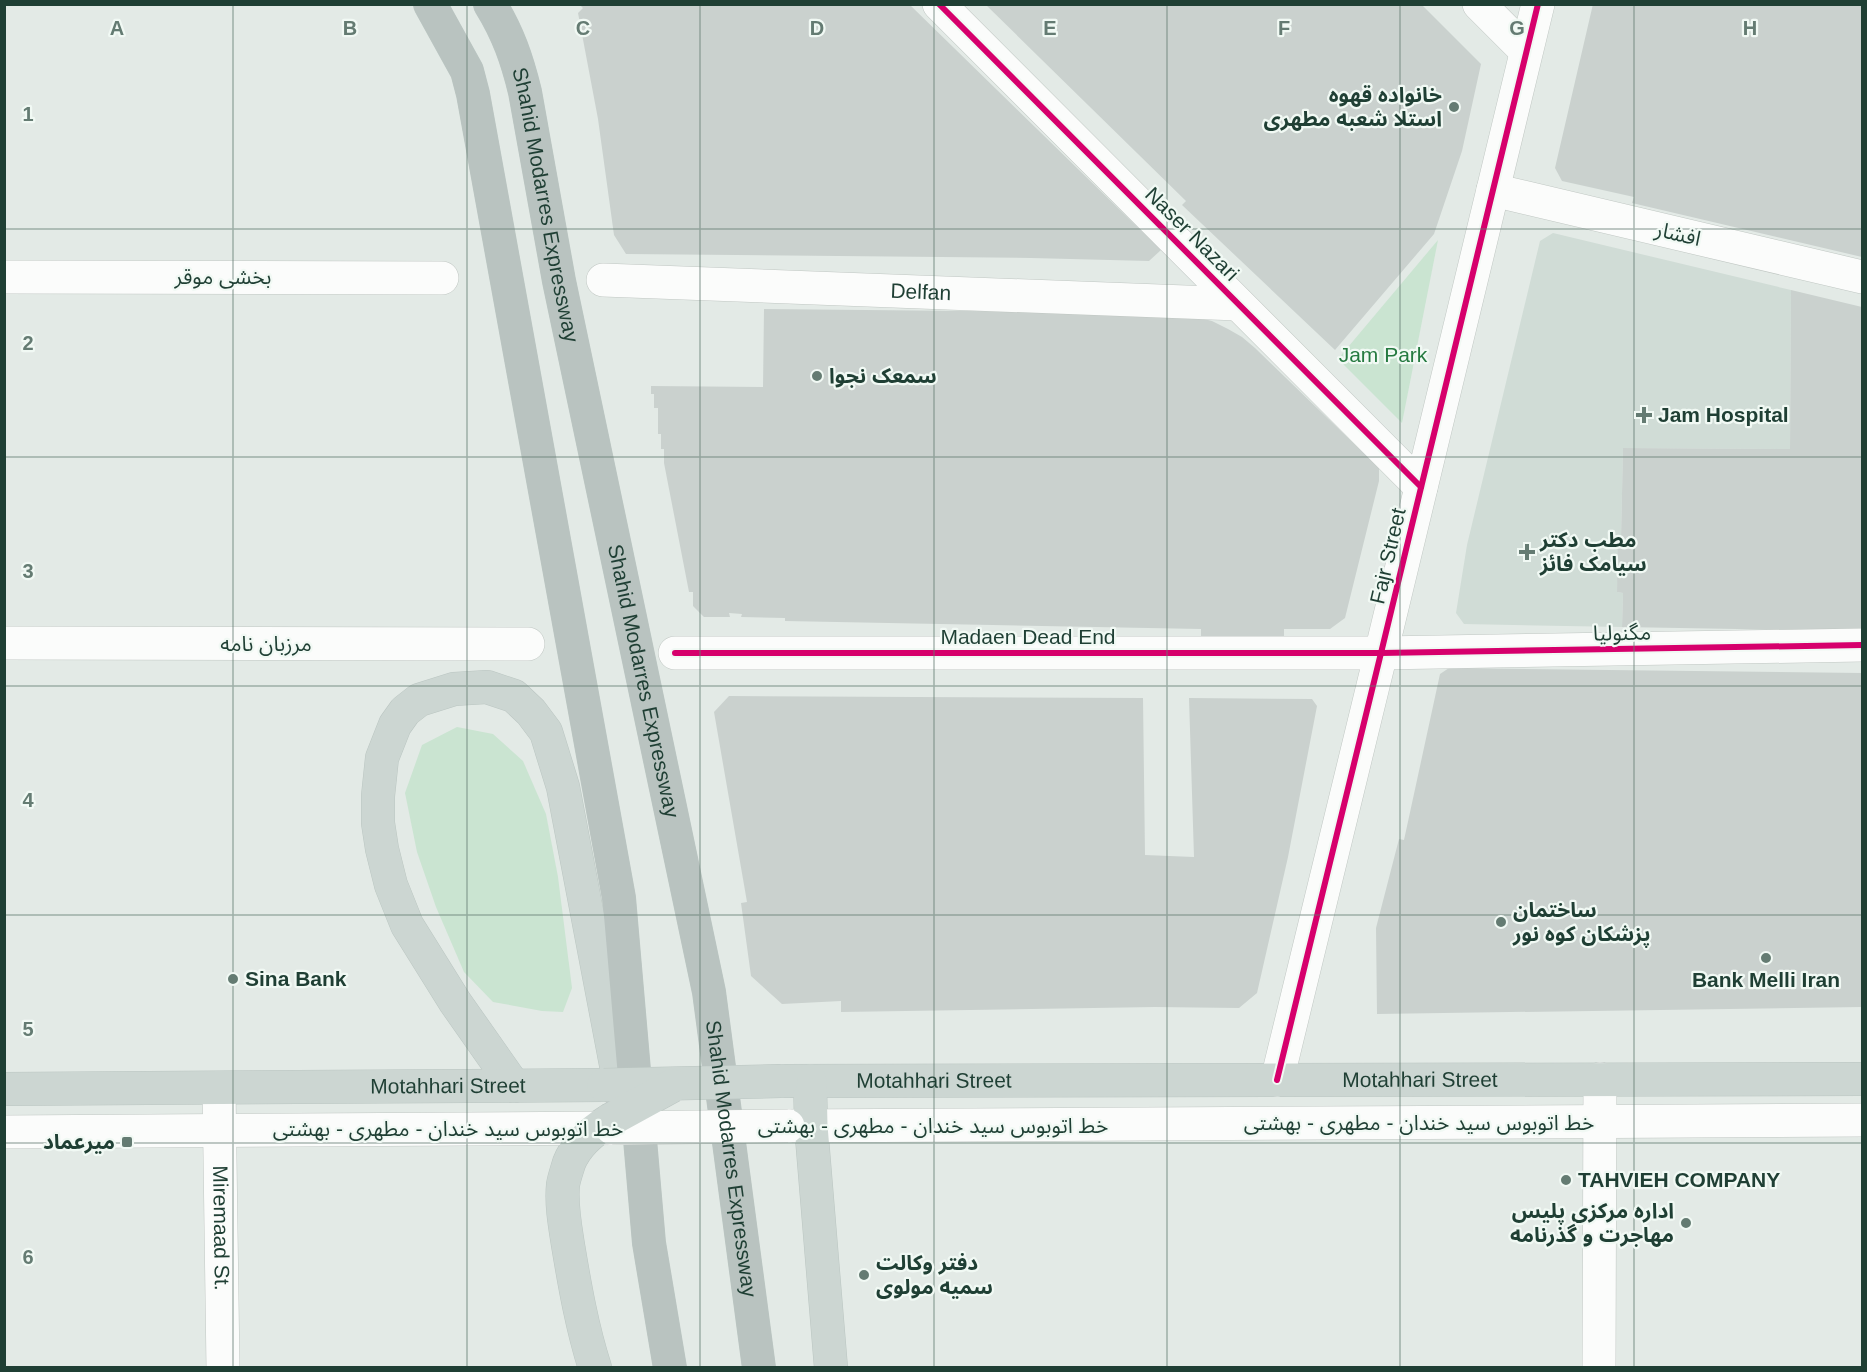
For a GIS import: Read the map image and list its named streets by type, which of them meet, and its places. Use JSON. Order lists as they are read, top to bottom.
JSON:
{
  "streets": {
    "highway": ["Shahid Modarres Expressway"],
    "main road": ["Motahhari Street"],
    "street": [
      "Naser Nazari",
      "افشار",
      "بخشی موقر",
      "Delfan",
      "Fajr Street",
      "مگنولیا",
      "Madaen Dead End",
      "مرزبان نامه",
      "خط اتوبوس سید خندان - مطهری - بهشتی",
      "Miremaad St."
    ]
  },
  "crossings": [
    ["Naser Nazari", "Delfan"],
    ["Naser Nazari", "Fajr Street"],
    ["افشار", "Fajr Street"],
    ["Fajr Street", "مگنولیا"],
    ["Fajr Street", "Madaen Dead End"],
    ["Fajr Street", "Motahhari Street"],
    ["مگنولیا", "Madaen Dead End"],
    ["Motahhari Street", "Miremaad St."],
    ["خط اتوبوس سید خندان - مطهری - بهشتی", "Miremaad St."]
  ],
  "parks": ["Jam Park"],
  "places": {
    "other": [
      "خانواده قهوه استلا شعبه مطهری",
      "سمعک نجوا",
      "ساختمان پزشکان کوه نور",
      "Bank Melli Iran",
      "Sina Bank",
      "TAHVIEH COMPANY",
      "اداره مرکزی پلیس مهاجرت و گذرنامه",
      "دفتر وکالت سمیه مولوی"
    ],
    "health": ["Jam Hospital", "مطب دکتر سیامک فائز"],
    "transit": ["میرعماد"]
  },
  "grid": {
    "columns": [
      "A",
      "B",
      "C",
      "D",
      "E",
      "F",
      "G",
      "H"
    ],
    "rows": [
      "1",
      "2",
      "3",
      "4",
      "5",
      "6"
    ]
  }
}
